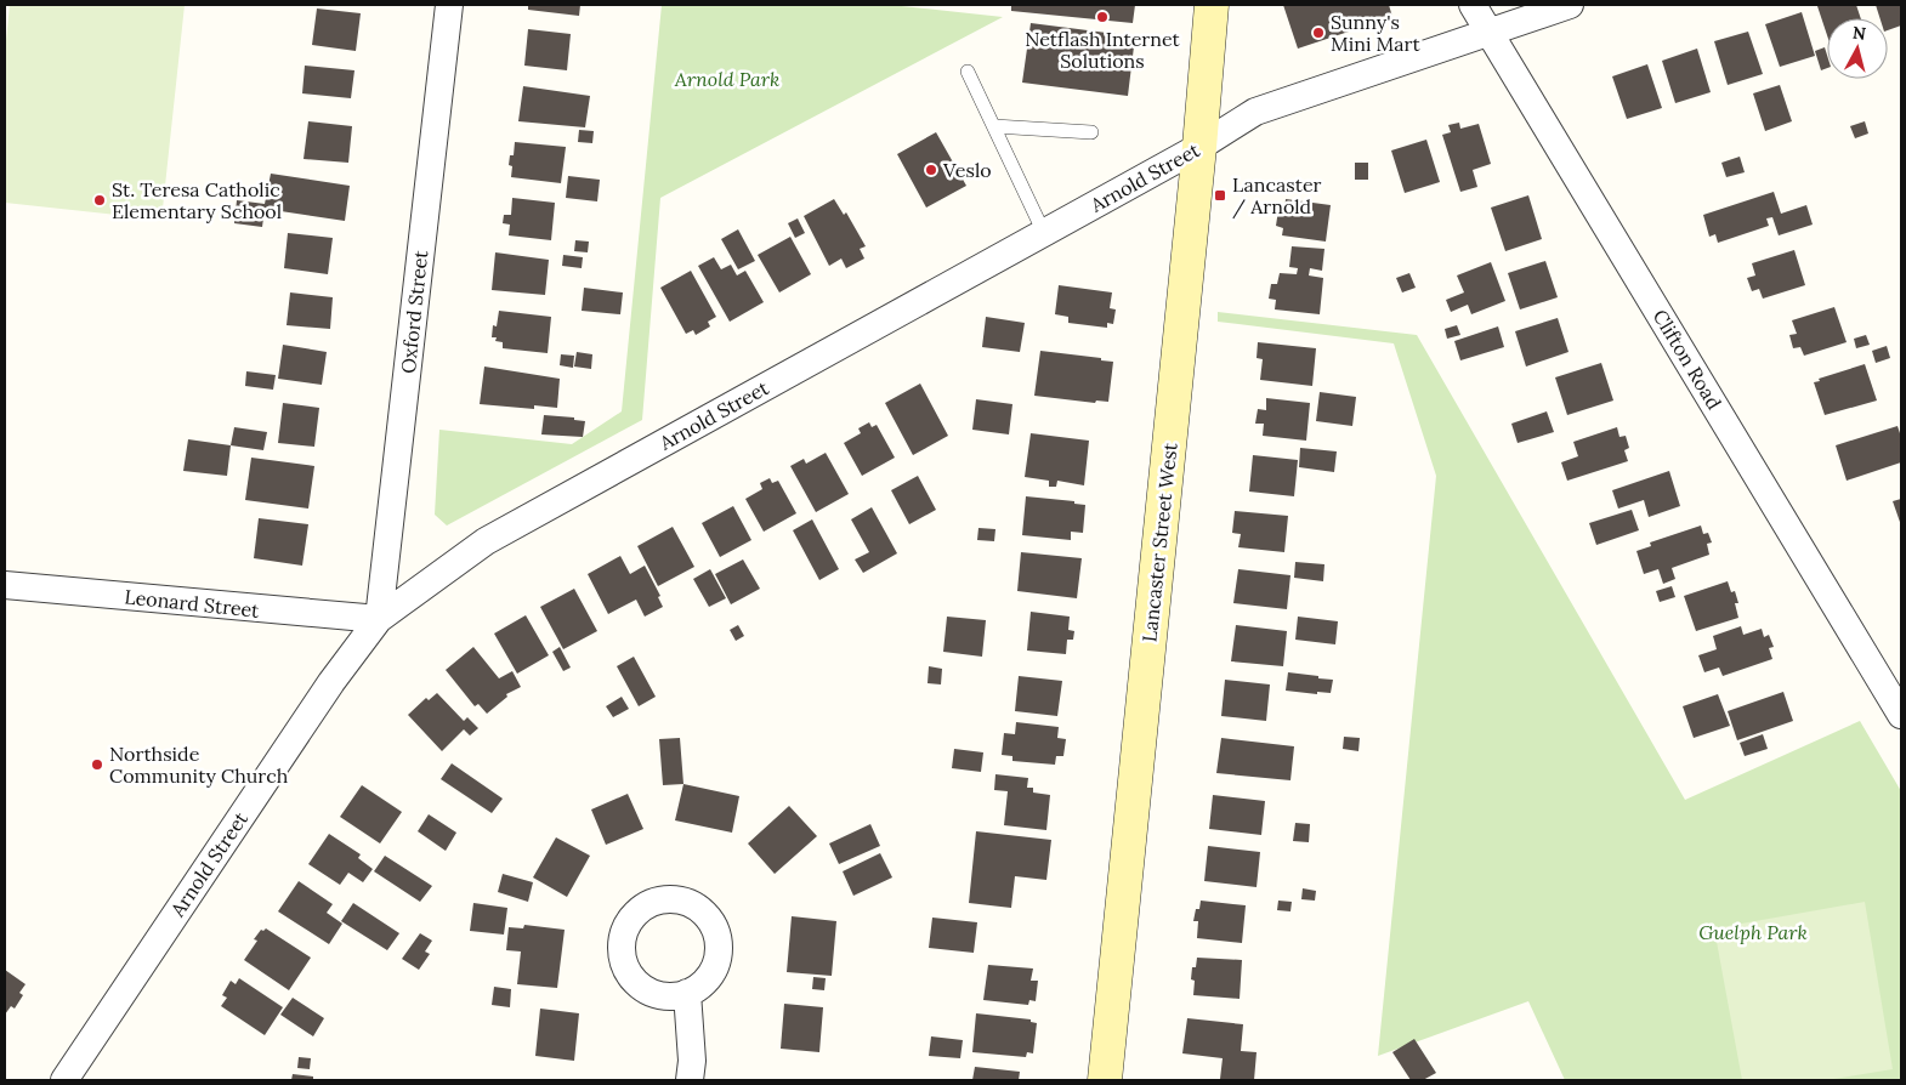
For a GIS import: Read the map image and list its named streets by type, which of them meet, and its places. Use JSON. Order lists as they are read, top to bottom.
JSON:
{
  "streets": {
    "main road": ["Lancaster Street West"],
    "street": [
      "Arnold Street",
      "Oxford Street",
      "Clifton Road",
      "Leonard Street"
    ]
  },
  "crossings": [
    ["Arnold Street", "Oxford Street"],
    ["Arnold Street", "Clifton Road"],
    ["Arnold Street", "Lancaster Street West"],
    ["Arnold Street", "Leonard Street"],
    ["Oxford Street", "Leonard Street"]
  ],
  "parks": ["Arnold Park", "Guelph Park"],
  "places": {
    "other": [
      "Netflash Internet Solutions",
      "Sunny's Mini Mart",
      "Veslo",
      "St. Teresa Catholic Elementary School",
      "Northside Community Church"
    ],
    "transit": ["Lancaster / Arnold"]
  },
  "north": "top"
}
